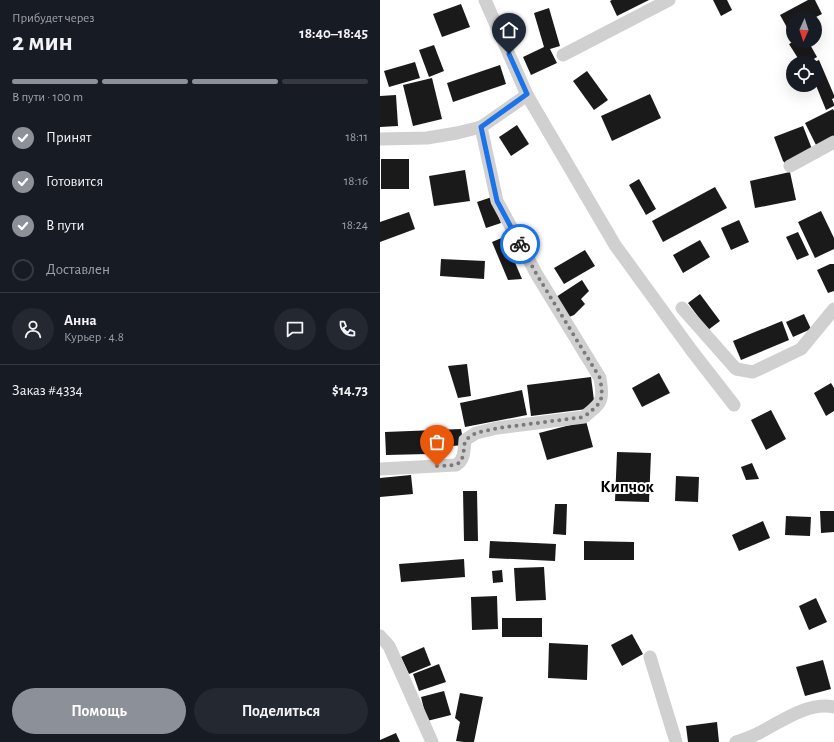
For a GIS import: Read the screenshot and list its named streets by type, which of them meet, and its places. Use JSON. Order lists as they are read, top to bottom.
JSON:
{
  "districts": ["Кипчок"],
  "north": "bottom",
  "page": {
    "heading": ["2 мин", "Прибудет через", "18:40–18:45"],
    "panel": [
      "Анна",
      "Курьер · 4.8",
      "Заказ #4334",
      "$14.73"
    ],
    "bar": "В пути · 100 m",
    "list": [
      ["Принят", "18:11"],
      ["Готовится", "18:16"],
      ["В пути", "18:24"],
      "Доставлен"
    ],
    "buttons": ["Помощь", "Поделиться"]
  }
}
